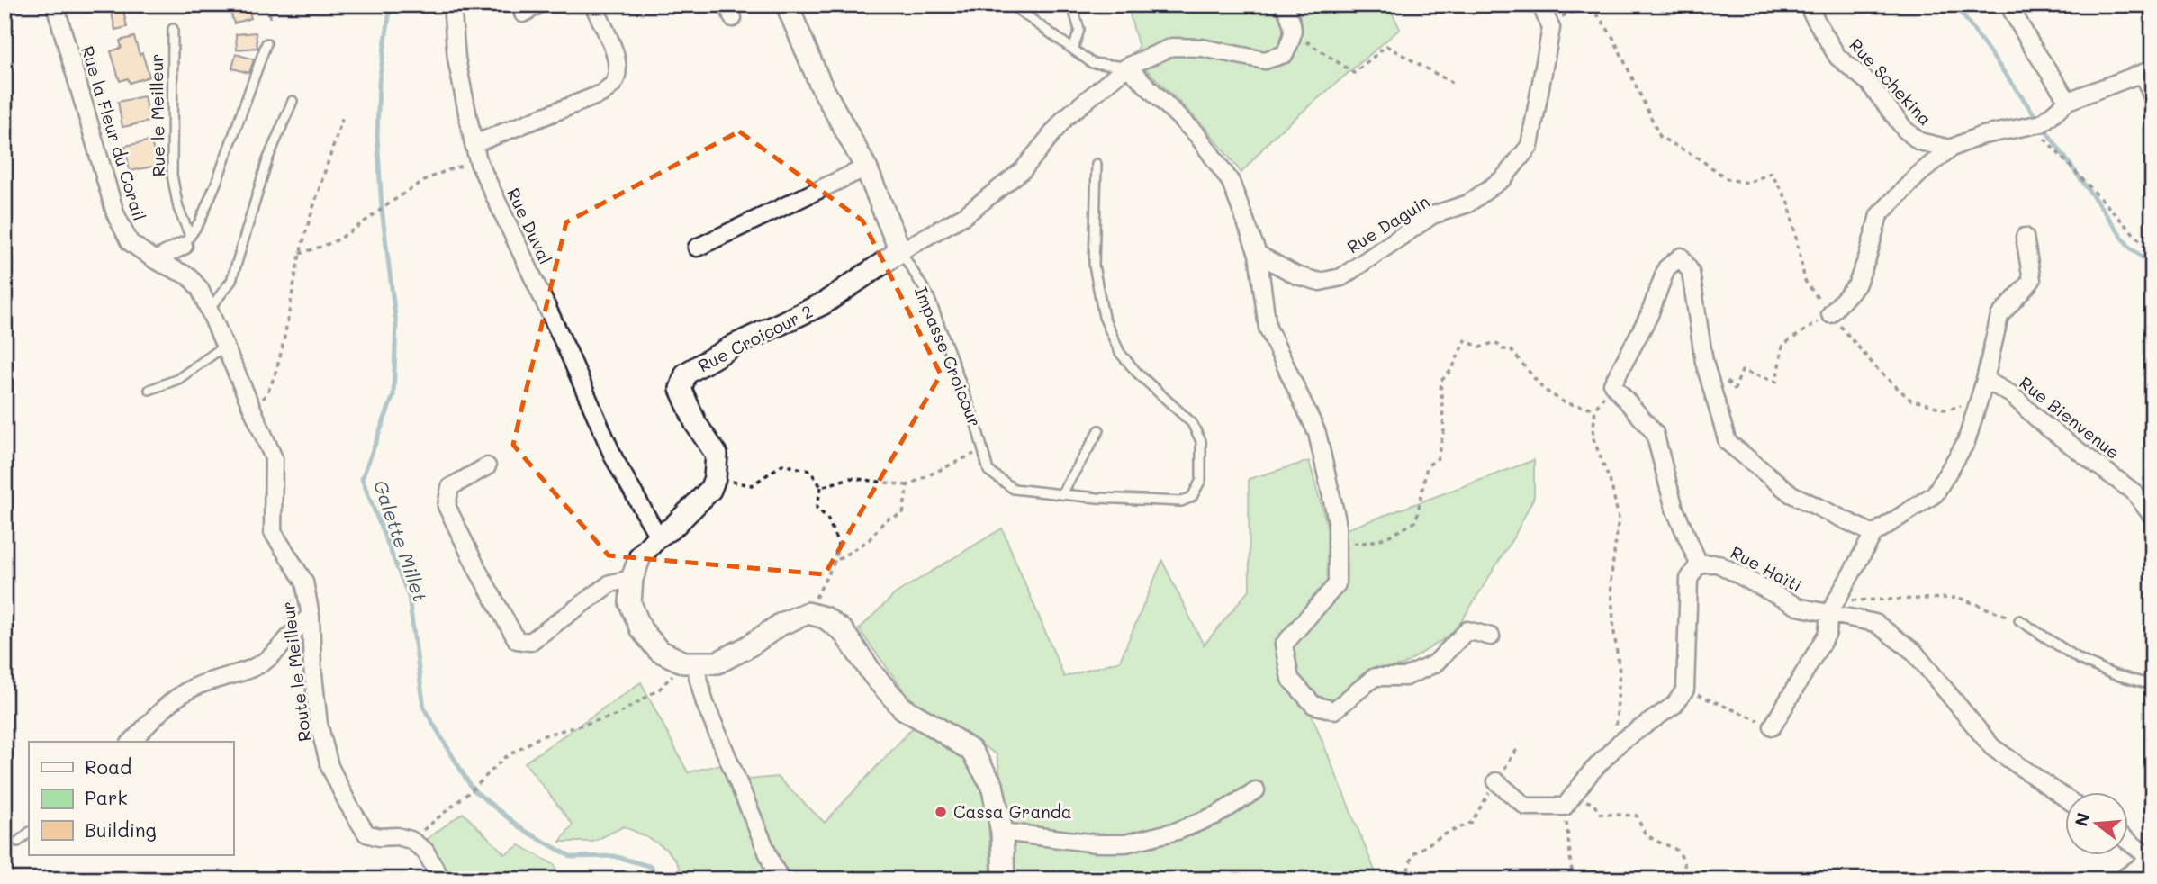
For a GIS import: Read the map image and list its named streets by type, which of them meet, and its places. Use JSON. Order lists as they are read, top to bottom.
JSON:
{
  "streets": {
    "street": [
      "Rue Schekina",
      "Rue la Fleur du Corail",
      "Rue Daguin",
      "Rue Duval",
      "Rue Croicour 2",
      "Impasse Croicour",
      "Rue Bienvenue",
      "Rue Haïti",
      "Route le Meilleur"
    ],
    "lane": ["Rue le Meilleur"]
  },
  "crossings": [
    ["Rue la Fleur du Corail", "Route le Meilleur"],
    ["Rue Croicour 2", "Impasse Croicour"]
  ],
  "water": ["Galette Millet"],
  "places": ["Cassa Granda"],
  "legend": ["Road", "Park", "Building"],
  "north": "left"
}
